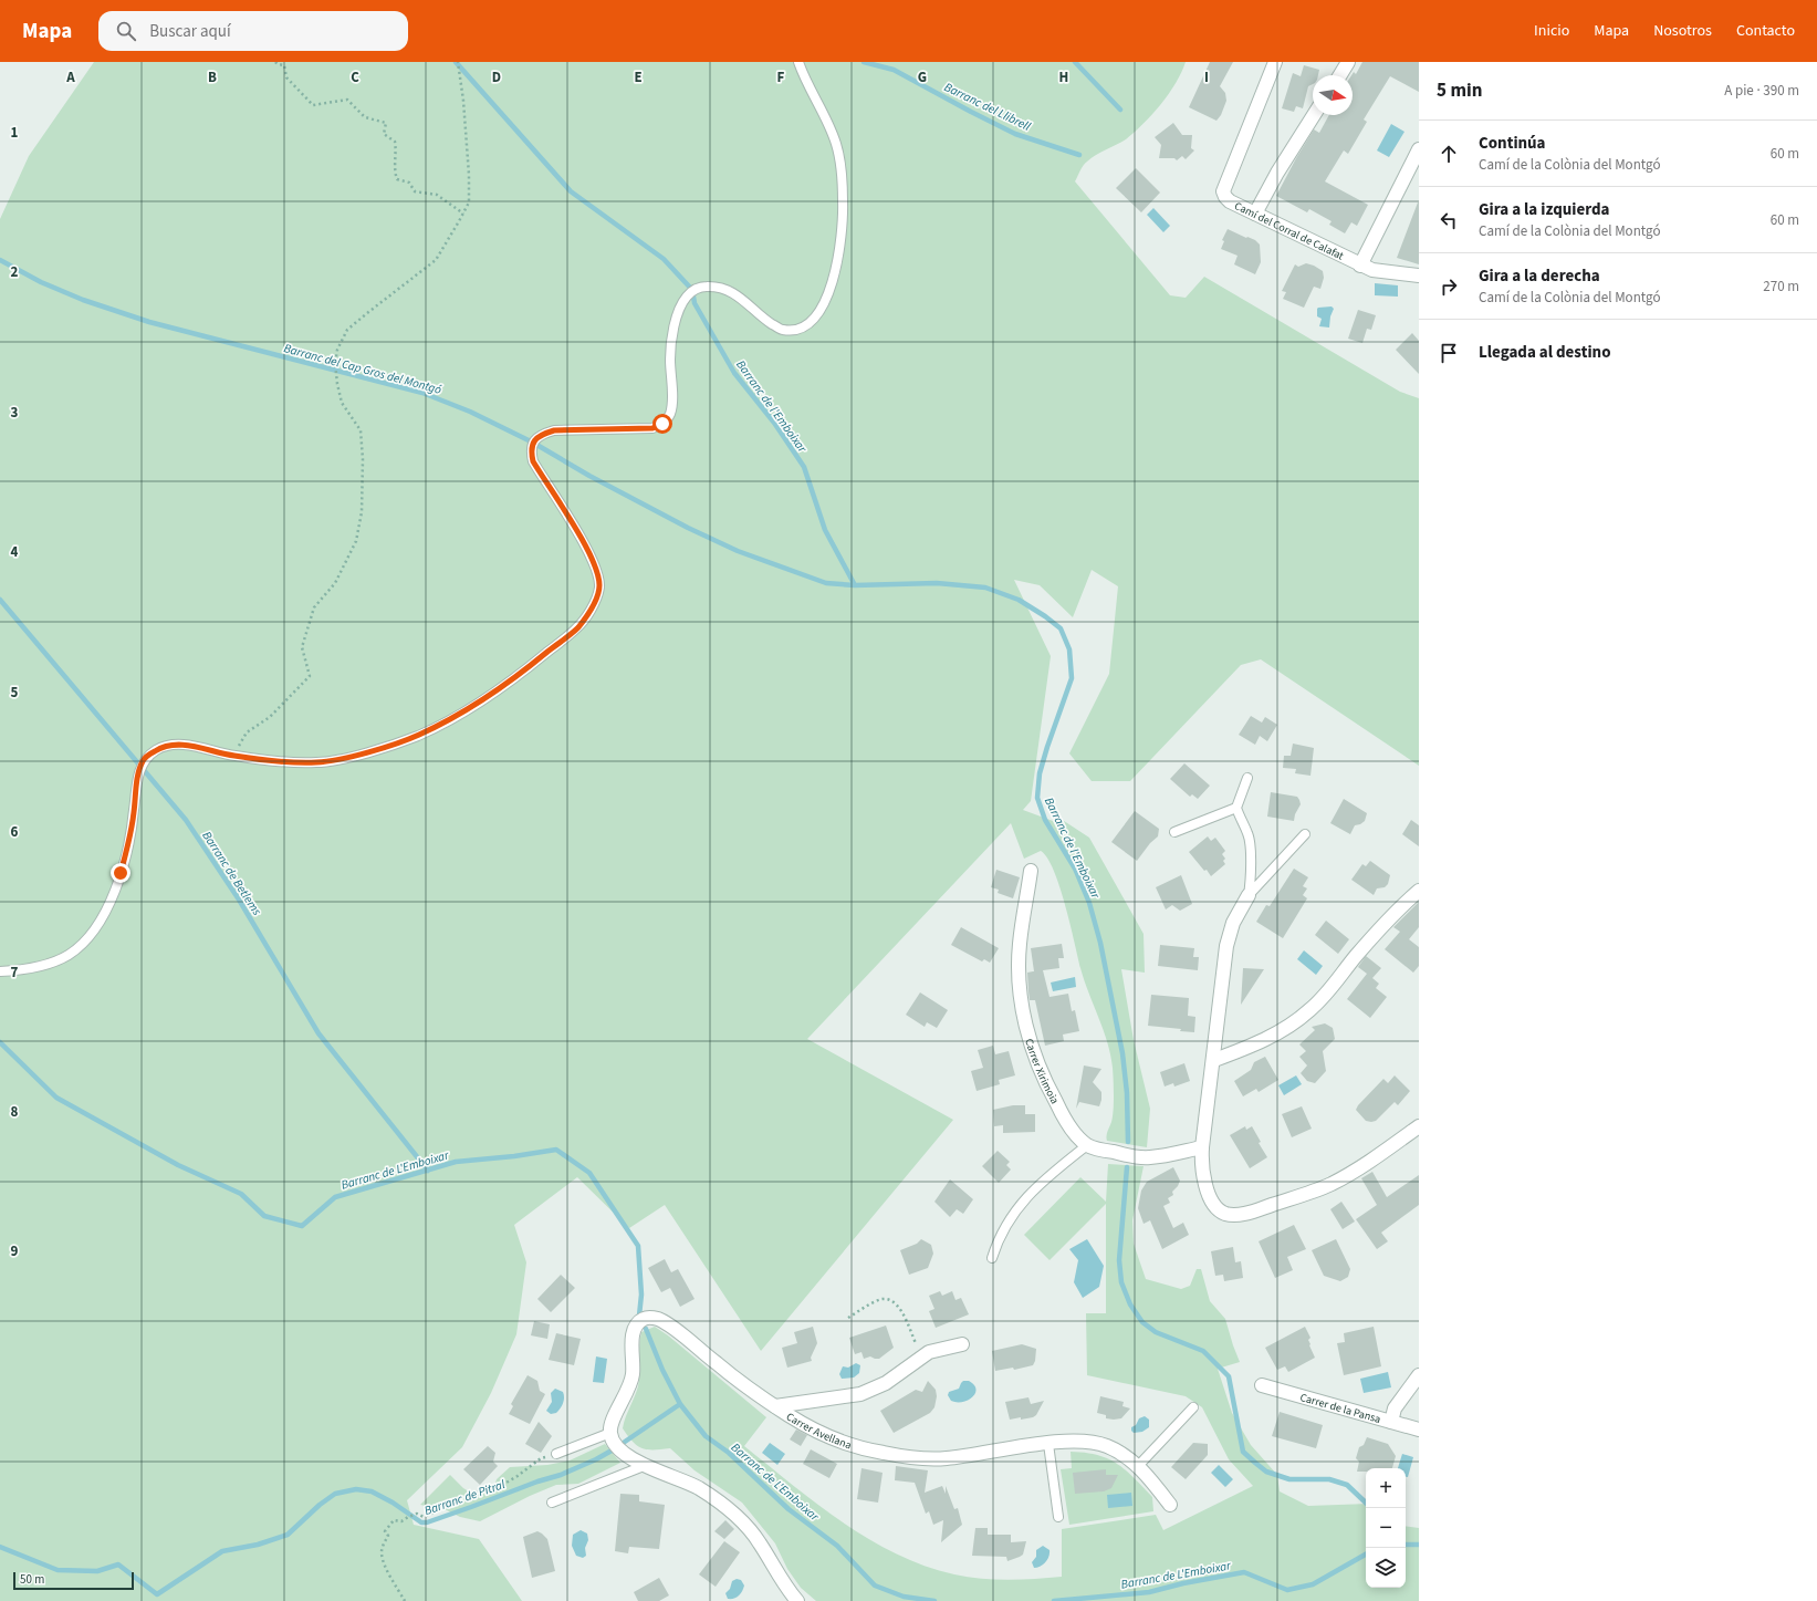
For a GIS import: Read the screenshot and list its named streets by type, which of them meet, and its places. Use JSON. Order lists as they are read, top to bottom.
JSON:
{
  "streets": {
    "street": [
      "Camí del Corral de Calafat",
      "Carrer Xirimoia",
      "Carrer de la Pansa",
      "Carrer Avellana"
    ]
  },
  "water": [
    "Barranc del Llibrell",
    "Barranc del Cap Gros del Montgó",
    "Barranc de l'Emboixar",
    "Barranc de Betlems",
    "Barranc de L'Emboixar",
    "Barranc de Pitral"
  ],
  "scale_bar": "50 m",
  "north": "right",
  "page": {
    "header": "Mapa",
    "search": "Buscar aquí",
    "nav": [
      "Inicio",
      "Mapa",
      "Nosotros",
      "Contacto"
    ],
    "heading": ["5 min", "A pie · 390 m"],
    "list": [
      ["Continúa", "Camí de la Colònia del Montgó", "60 m"],
      ["Gira a la izquierda", "Camí de la Colònia del Montgó", "60 m"],
      ["Gira a la derecha", "Camí de la Colònia del Montgó", "270 m"],
      "Llegada al destino"
    ],
    "map_buttons": ["+", "−"],
    "scale": "50 m"
  },
  "grid": {
    "columns": [
      "A",
      "B",
      "C",
      "D",
      "E",
      "F",
      "G",
      "H",
      "I"
    ],
    "rows": [
      "1",
      "2",
      "3",
      "4",
      "5",
      "6",
      "7",
      "8",
      "9"
    ]
  }
}
